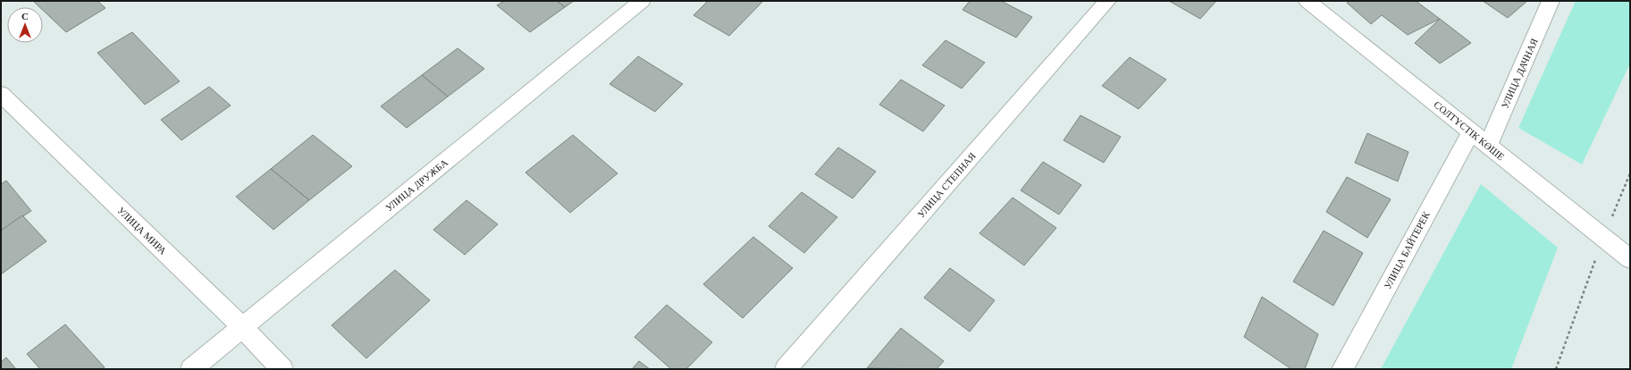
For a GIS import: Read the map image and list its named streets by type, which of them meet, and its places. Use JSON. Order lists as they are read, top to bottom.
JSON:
{
  "streets": {
    "street": [
      "УЛИЦА ДАЧНАЯ",
      "СОЛТҮСТІК КӨШЕ",
      "УЛИЦА ДРУЖБА",
      "УЛИЦА СТЕПНАЯ",
      "УЛИЦА МИРА",
      "УЛИЦА БАЙТЕРЕК"
    ]
  },
  "crossings": [
    ["УЛИЦА ДАЧНАЯ", "СОЛТҮСТІК КӨШЕ"],
    ["СОЛТҮСТІК КӨШЕ", "УЛИЦА БАЙТЕРЕК"],
    ["УЛИЦА ДРУЖБА", "УЛИЦА МИРА"]
  ],
  "north": "top"
}
